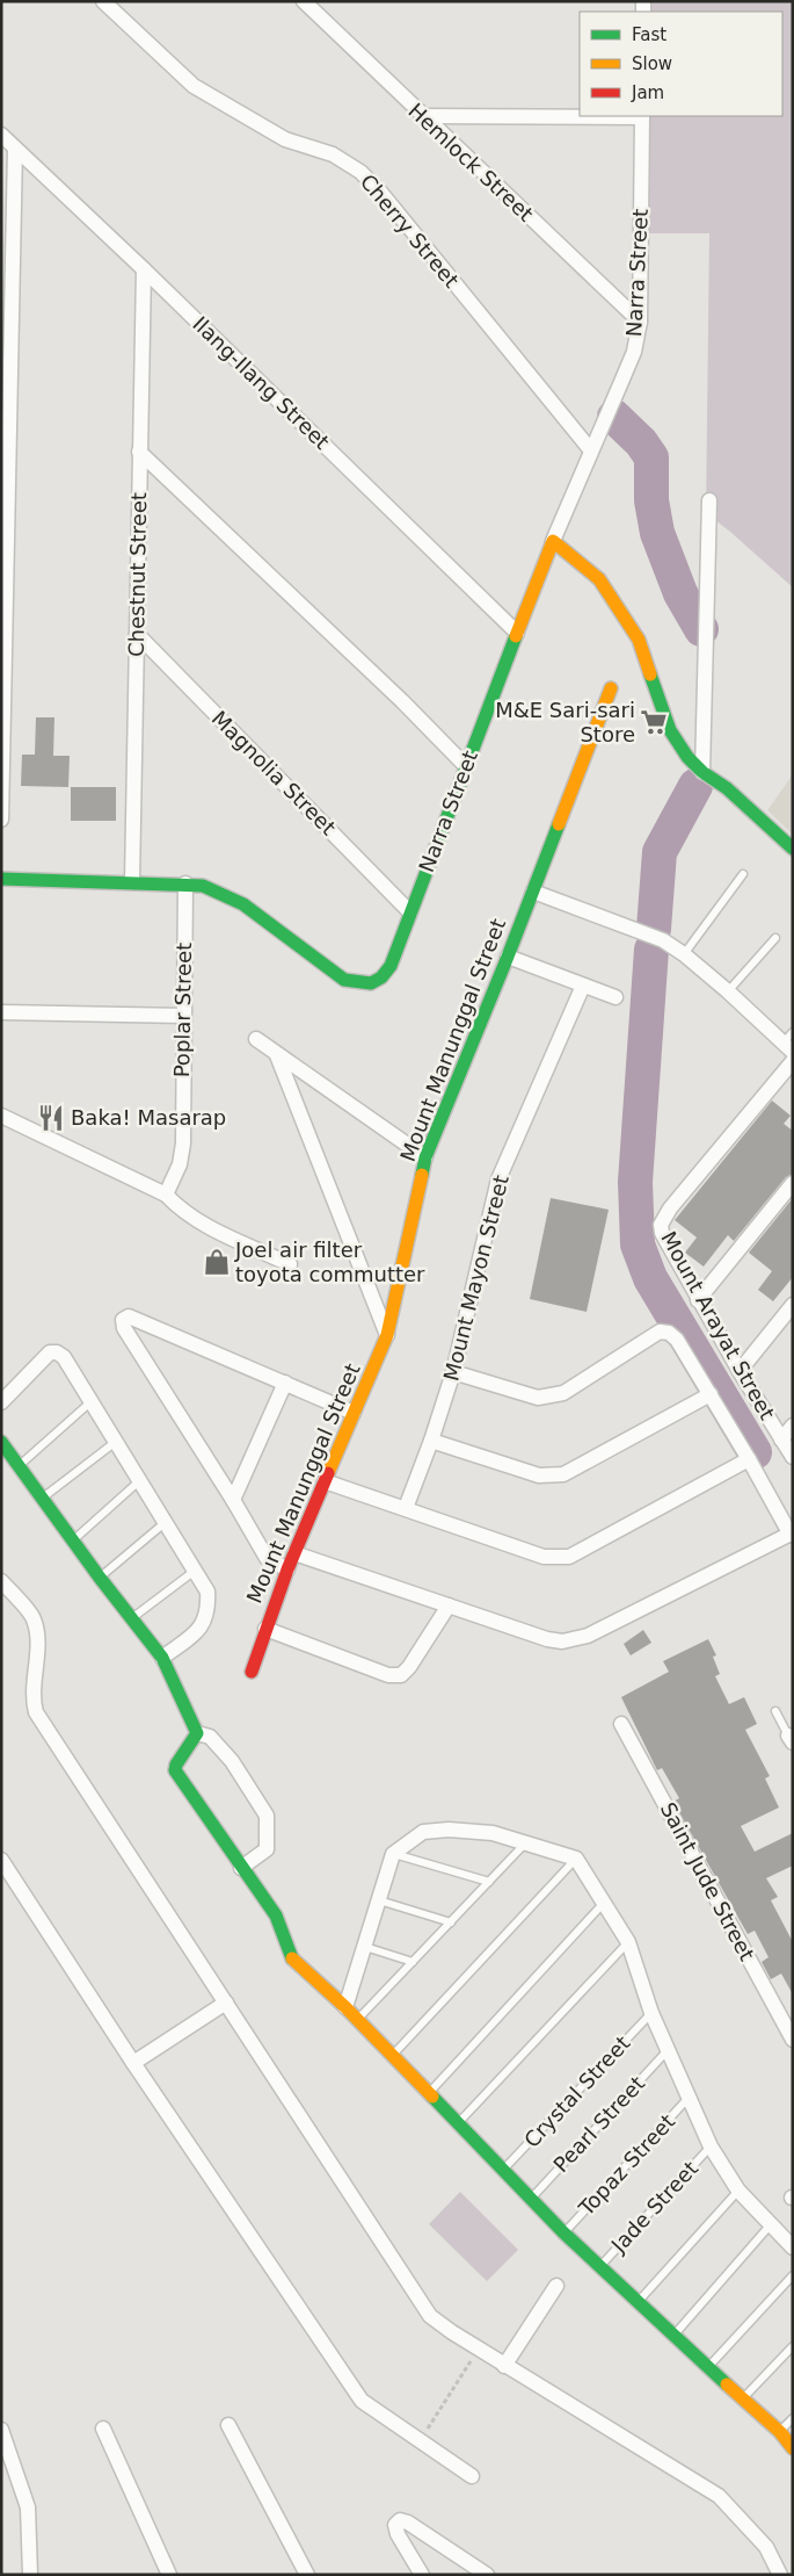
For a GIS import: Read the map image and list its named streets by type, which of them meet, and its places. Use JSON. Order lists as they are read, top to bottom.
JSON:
{
  "streets": {
    "street": [
      "Hemlock Street",
      "Cherry Street",
      "Narra Street",
      "Ilang-Ilang Street",
      "Chestnut Street",
      "Magnolia Street",
      "Poplar Street",
      "Mount Manunggal Street",
      "Mount Mayon Street",
      "Mount Arayat Street",
      "Saint Jude Street"
    ],
    "lane": [
      "Crystal Street",
      "Pearl Street",
      "Topaz Street",
      "Jade Street"
    ]
  },
  "crossings": [
    ["Hemlock Street", "Narra Street"],
    ["Cherry Street", "Narra Street"],
    ["Narra Street", "Ilang-Ilang Street"],
    ["Narra Street", "Chestnut Street"],
    ["Narra Street", "Magnolia Street"],
    ["Narra Street", "Poplar Street"],
    ["Ilang-Ilang Street", "Chestnut Street"],
    ["Chestnut Street", "Magnolia Street"]
  ],
  "places": {
    "supermarket": ["M&E Sari-sari Store"],
    "restaurant": ["Baka! Masarap"],
    "shop": ["Joel air filter toyota commutter"]
  },
  "legend": ["Fast", "Slow", "Jam"]
}
